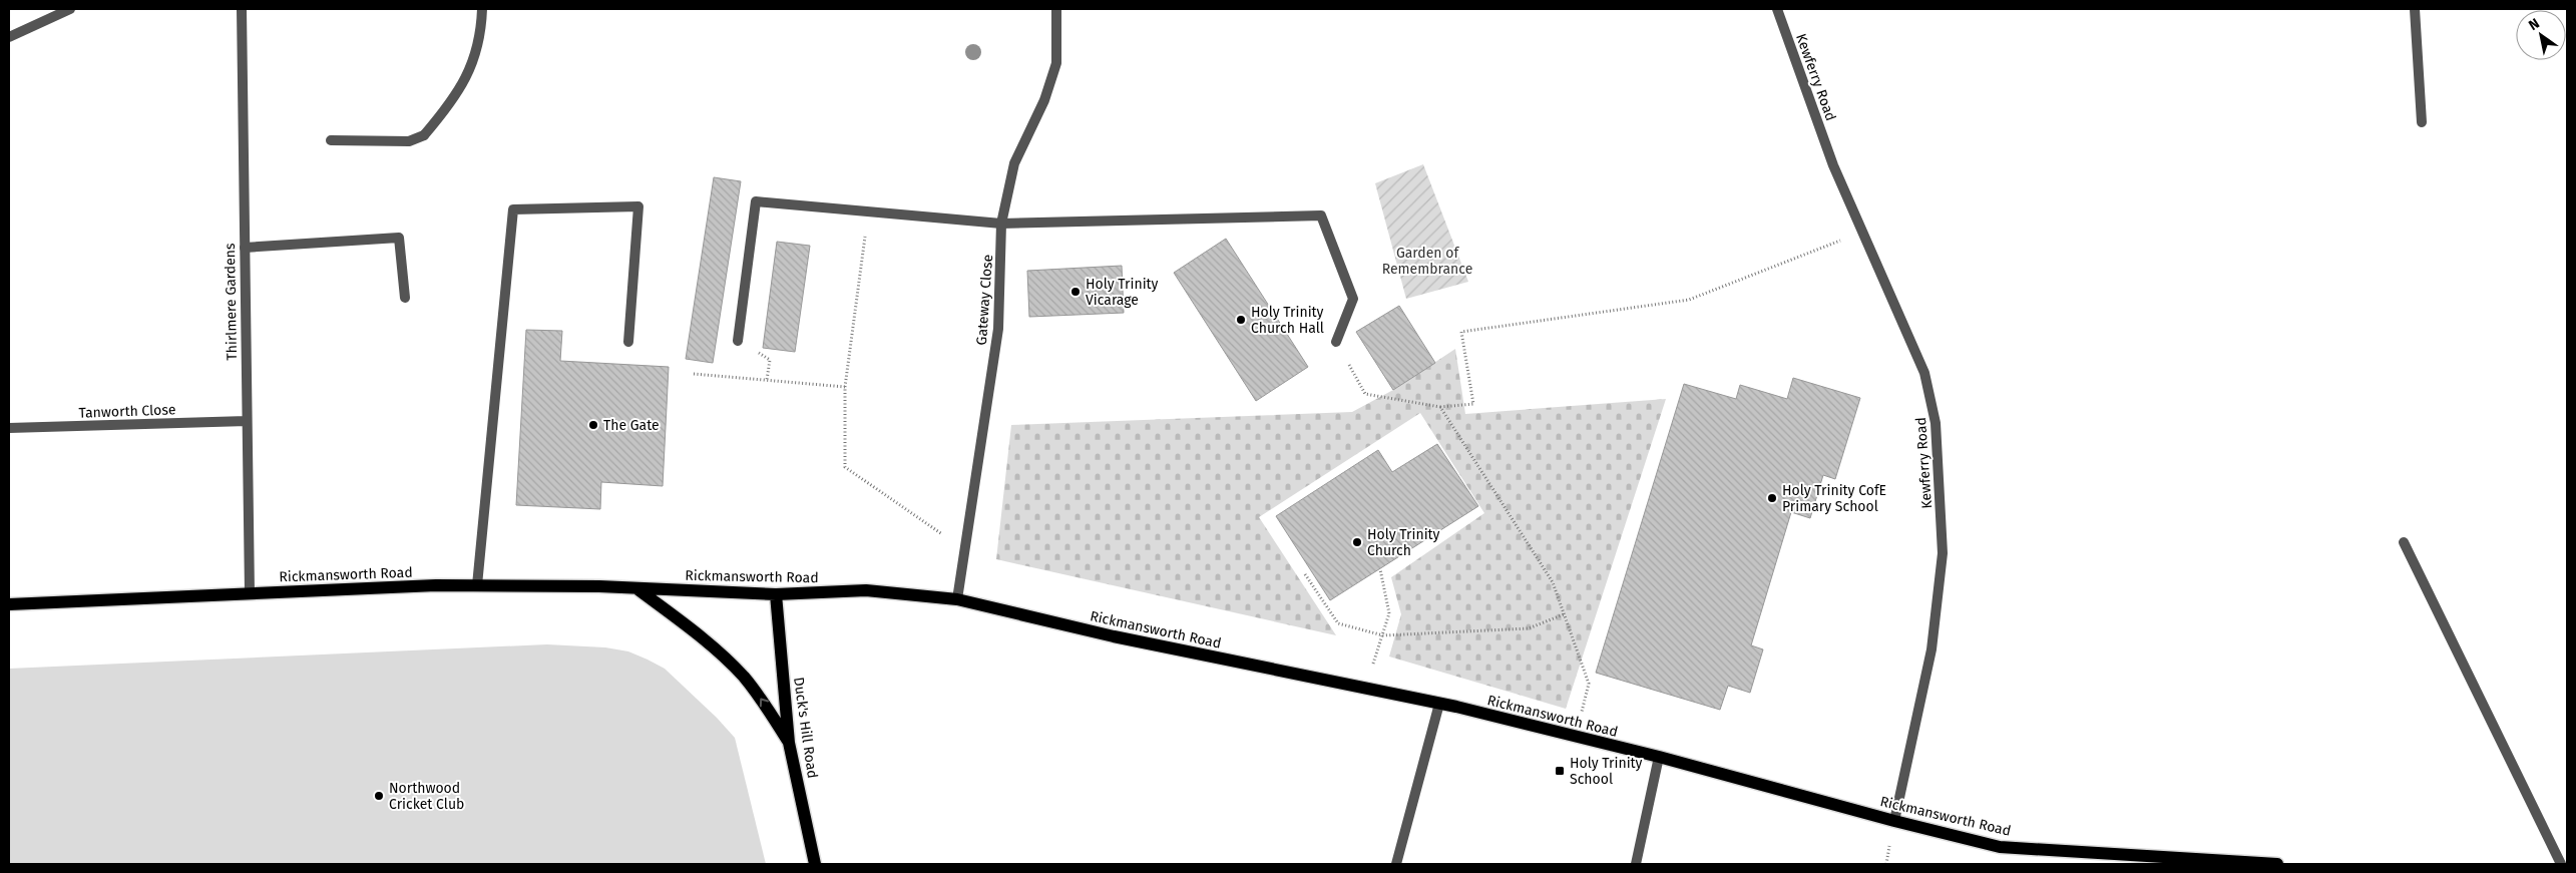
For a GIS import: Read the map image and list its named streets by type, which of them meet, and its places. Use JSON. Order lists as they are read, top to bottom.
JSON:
{
  "streets": {
    "main road": ["Rickmansworth Road", "Duck's Hill Road"],
    "street": [
      "Kewferry Road",
      "Gateway Close",
      "Thirlmere Gardens",
      "Tanworth Close"
    ]
  },
  "crossings": [
    ["Kewferry Road", "Rickmansworth Road"],
    ["Gateway Close", "Rickmansworth Road"],
    ["Thirlmere Gardens", "Tanworth Close"],
    ["Thirlmere Gardens", "Rickmansworth Road"],
    ["Rickmansworth Road", "Duck's Hill Road"]
  ],
  "parks": ["Garden of Remembrance"],
  "places": {
    "other": [
      "Holy Trinity Vicarage",
      "Holy Trinity Church Hall",
      "The Gate",
      "Holy Trinity CofE Primary School",
      "Holy Trinity Church",
      "Northwood Cricket Club"
    ],
    "transit": ["Holy Trinity School"]
  },
  "north": "top left"
}
